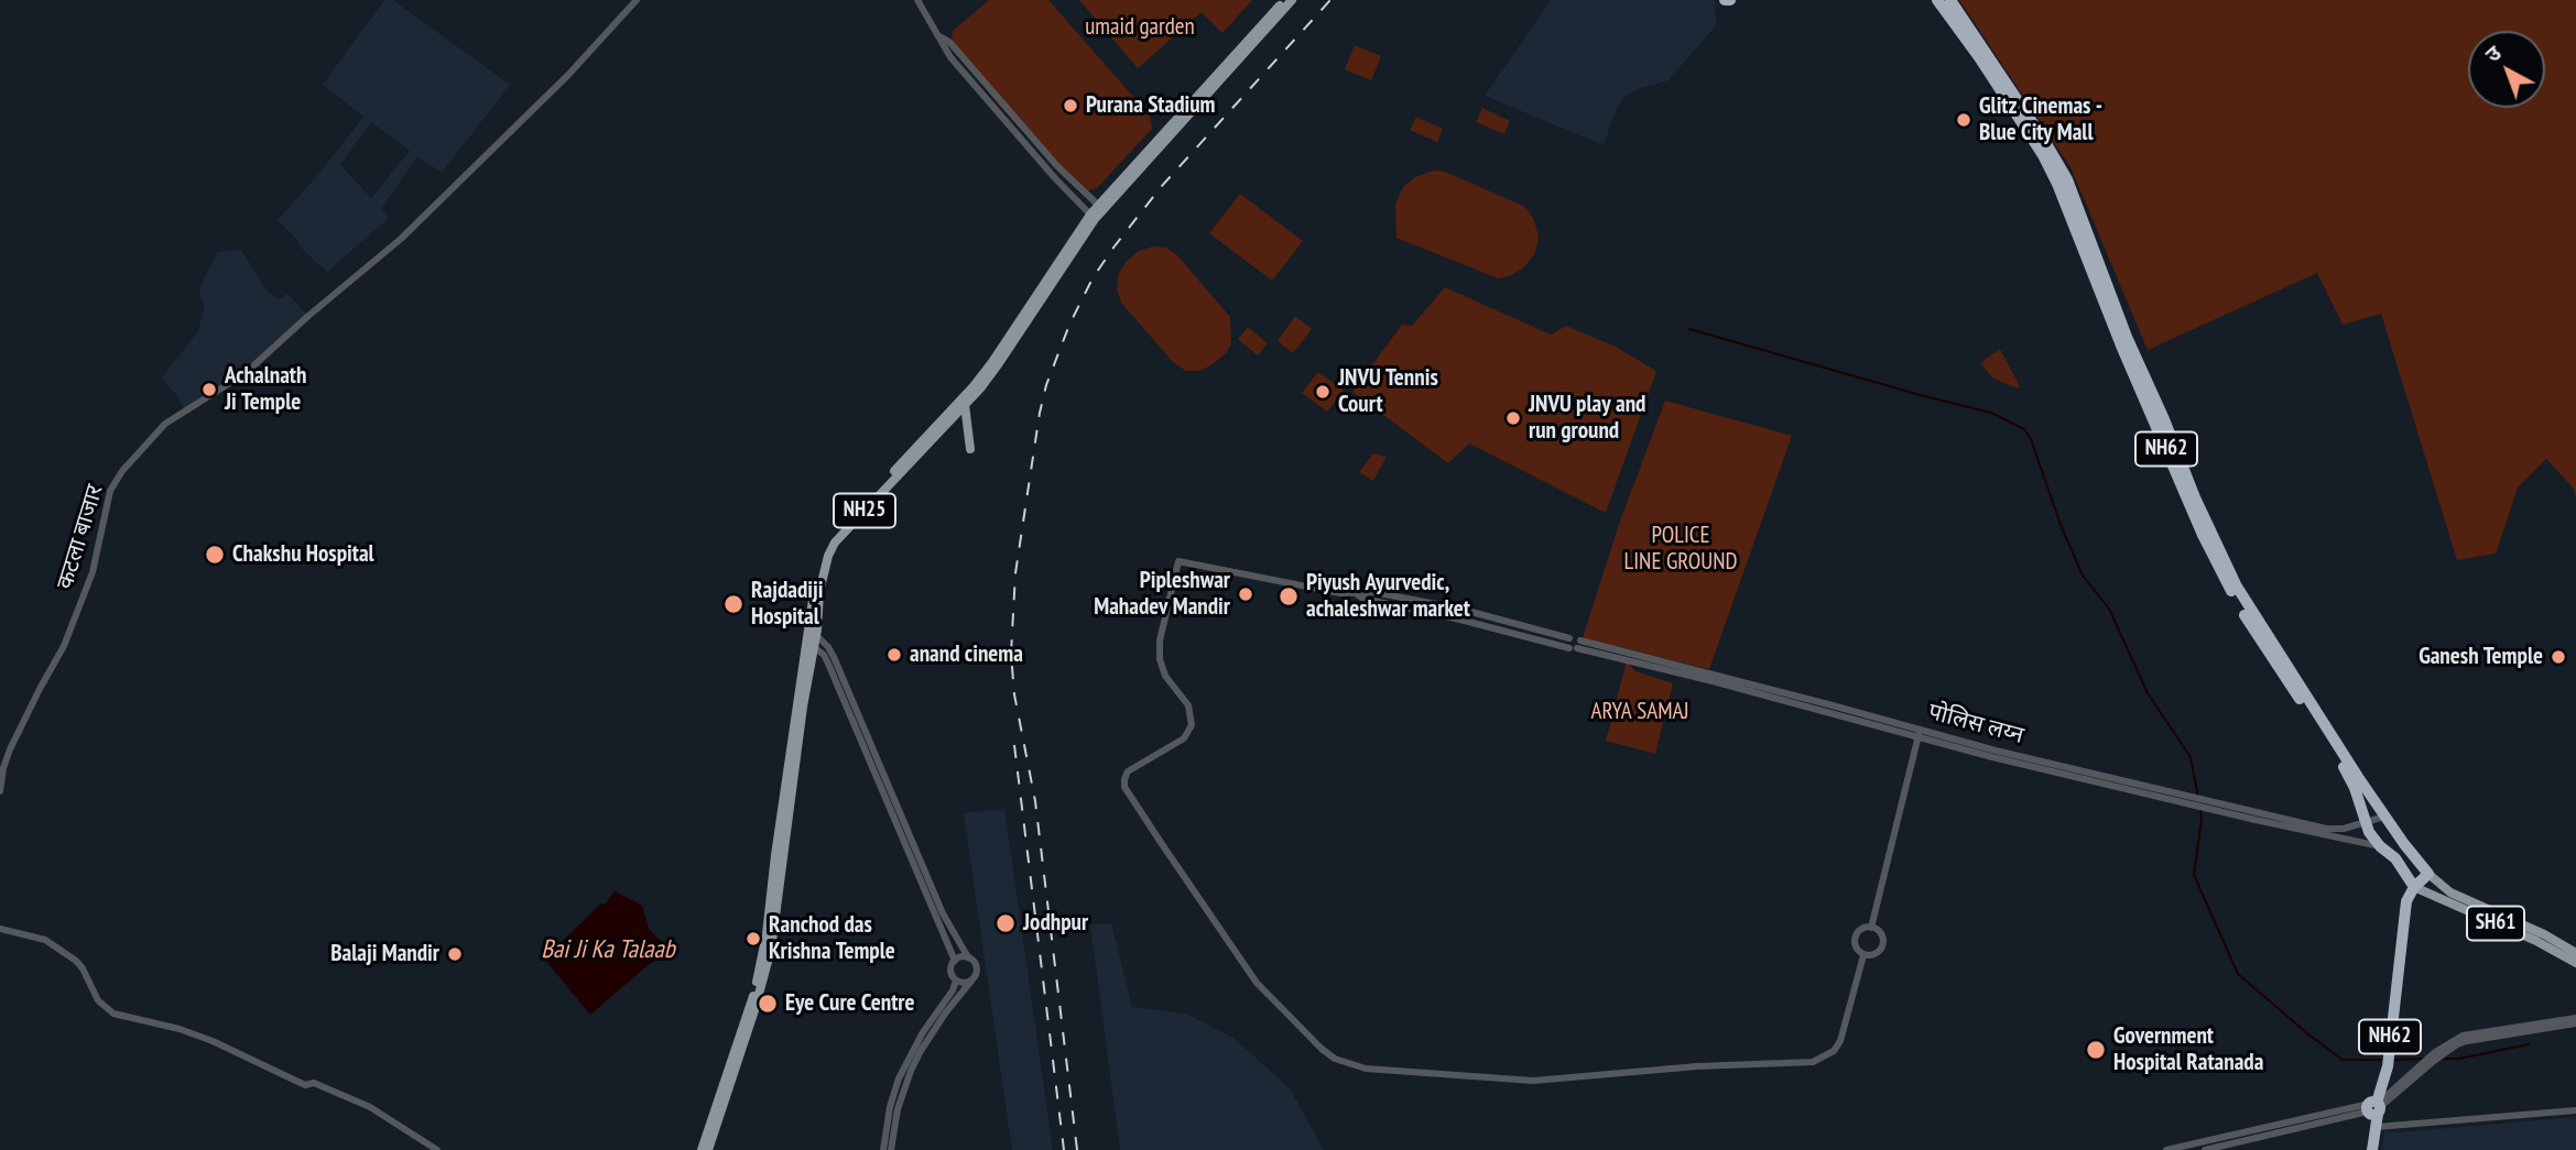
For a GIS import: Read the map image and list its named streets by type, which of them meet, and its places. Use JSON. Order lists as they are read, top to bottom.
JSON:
{
  "streets": {
    "highway": ["NH62"],
    "main road": ["NH25", "SH61"],
    "street": ["कटला बाजार", "पोलिस लय्न"]
  },
  "crossings": [
    ["NH62", "पोलिस लय्न"],
    ["NH62", "SH61"]
  ],
  "water": ["Bai Ji Ka Talaab"],
  "parks": ["umaid garden", "POLICE LINE GROUND", "ARYA SAMAJ"],
  "places": [
    "Purana Stadium",
    "Glitz Cinemas - Blue City Mall",
    "Achalnath Ji Temple",
    "JNVU Tennis Court",
    "JNVU play and run ground",
    "Chakshu Hospital",
    "Pipleshwar Mahadev Mandir",
    "Piyush Ayurvedic, achaleshwar market",
    "Rajdadiji Hospital",
    "anand cinema",
    "Ganesh Temple",
    "Jodhpur",
    "Ranchod das Krishna Temple",
    "Balaji Mandir",
    "Eye Cure Centre",
    "Government Hospital Ratanada"
  ],
  "north": "top left"
}
